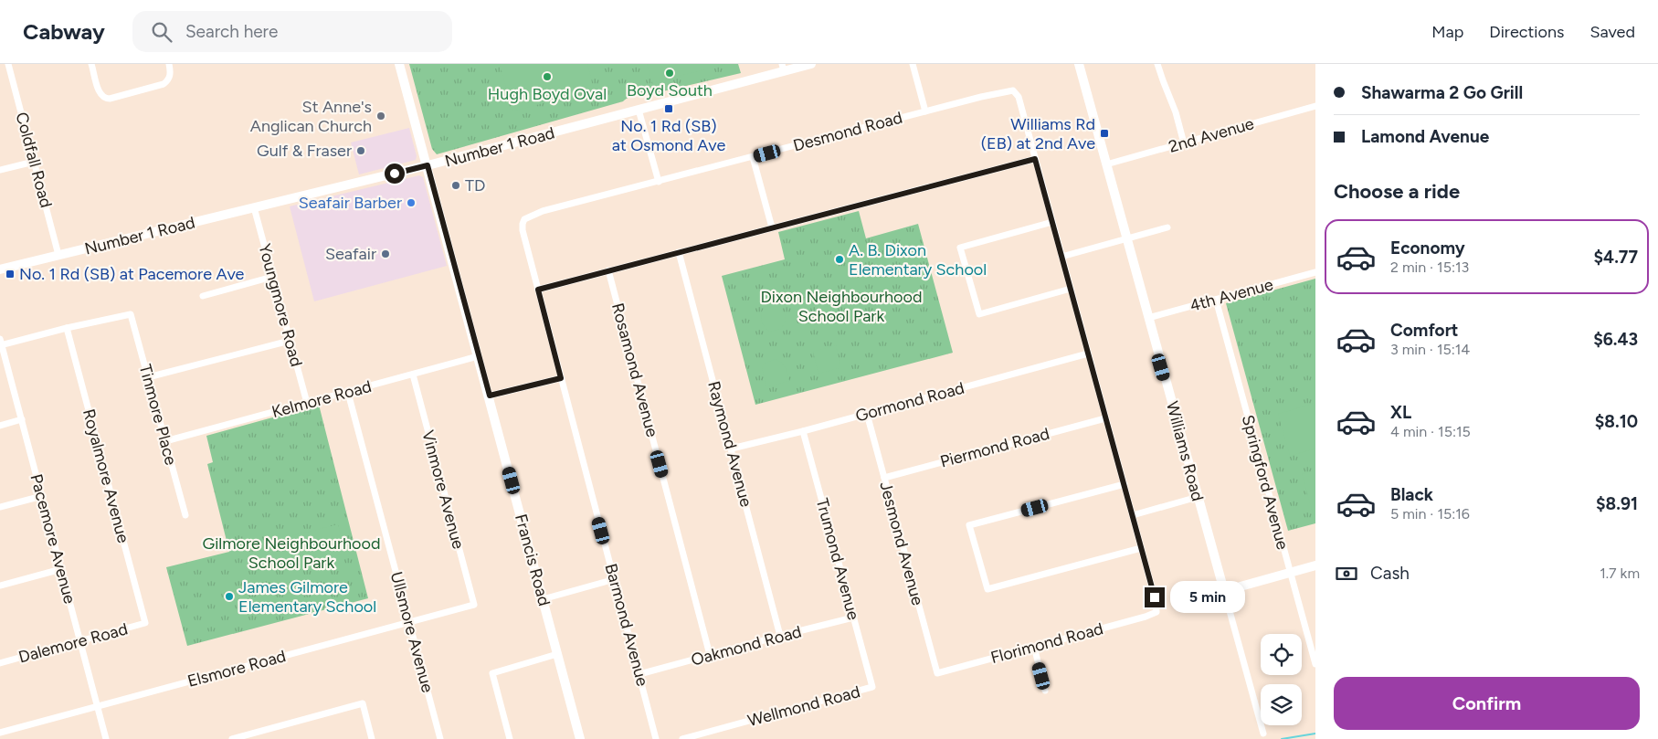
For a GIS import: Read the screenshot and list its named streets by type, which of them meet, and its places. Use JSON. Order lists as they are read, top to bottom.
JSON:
{
  "streets": {
    "street": [
      "Desmond Road",
      "2nd Avenue",
      "Number 1 Road",
      "Coldfall Road",
      "4th Avenue",
      "Youngmore Road",
      "Rosamond Avenue",
      "Kelmore Road",
      "Gormond Road",
      "Tinmore Place",
      "Raymond Avenue",
      "Piermond Road",
      "Williams Road",
      "Royalmore Avenue",
      "Springford Avenue",
      "Vinmore Avenue",
      "Pacemore Avenue",
      "Jesmond Avenue",
      "Trumond Avenue",
      "Francis Road",
      "Barmond Avenue",
      "Ullsmore Avenue",
      "Dalemore Road",
      "Florimond Road",
      "Oakmond Road",
      "Elsmore Road",
      "Wellmond Road"
    ]
  },
  "crossings": [
    ["Desmond Road", "Barmond Avenue"],
    ["2nd Avenue", "Williams Road"],
    ["Number 1 Road", "Coldfall Road"],
    ["Number 1 Road", "Youngmore Road"],
    ["Number 1 Road", "Francis Road"],
    ["4th Avenue", "Williams Road"],
    ["4th Avenue", "Springford Avenue"],
    ["Youngmore Road", "Kelmore Road"],
    ["Rosamond Avenue", "Oakmond Road"],
    ["Kelmore Road", "Tinmore Place"],
    ["Kelmore Road", "Vinmore Avenue"],
    ["Kelmore Road", "Francis Road"],
    ["Kelmore Road", "Ullsmore Avenue"],
    ["Gormond Road", "Raymond Avenue"],
    ["Gormond Road", "Jesmond Avenue"],
    ["Gormond Road", "Trumond Avenue"],
    ["Tinmore Place", "Royalmore Avenue"],
    ["Raymond Avenue", "Oakmond Road"],
    ["Piermond Road", "Jesmond Avenue"],
    ["Royalmore Avenue", "Dalemore Road"],
    ["Vinmore Avenue", "Elsmore Road"],
    ["Pacemore Avenue", "Dalemore Road"],
    ["Pacemore Avenue", "Elsmore Road"],
    ["Jesmond Avenue", "Florimond Road"],
    ["Trumond Avenue", "Oakmond Road"],
    ["Trumond Avenue", "Wellmond Road"],
    ["Barmond Avenue", "Oakmond Road"],
    ["Ullsmore Avenue", "Elsmore Road"]
  ],
  "parks": ["Dixon Neighbourhood School Park", "Gilmore Neighbourhood School Park"],
  "places": {
    "other": [
      "Boyd South",
      "Hugh Boyd Oval",
      "St Anne's Anglican Church",
      "Gulf & Fraser",
      "TD",
      "Seafair Barber",
      "Seafair",
      "A. B. Dixon Elementary School",
      "James Gilmore Elementary School"
    ],
    "transit": ["No. 1 Rd (SB) at Osmond Ave", "Williams Rd (EB) at 2nd Ave", "No. 1 Rd (SB) at Pacemore Ave"]
  },
  "page": {
    "header": "Cabway",
    "search": "Search here",
    "nav": ["Map", "Directions", "Saved"],
    "banner": ["Shawarma 2 Go Grill", "Lamond Avenue"],
    "heading": "Choose a ride",
    "list": [
      {
        "name": "Economy",
        "note": "2 min · 15:13",
        "value": "$4.77"
      },
      {
        "name": "Comfort",
        "note": "3 min · 15:14",
        "value": "$6.43"
      },
      {
        "name": "XL",
        "note": "4 min · 15:15",
        "value": "$8.10"
      },
      {
        "name": "Black",
        "note": "5 min · 15:16",
        "value": "$8.91"
      }
    ],
    "pay": ["Cash", "1.7 km"],
    "bubble": "5 min",
    "buttons": "Confirm"
  }
}
